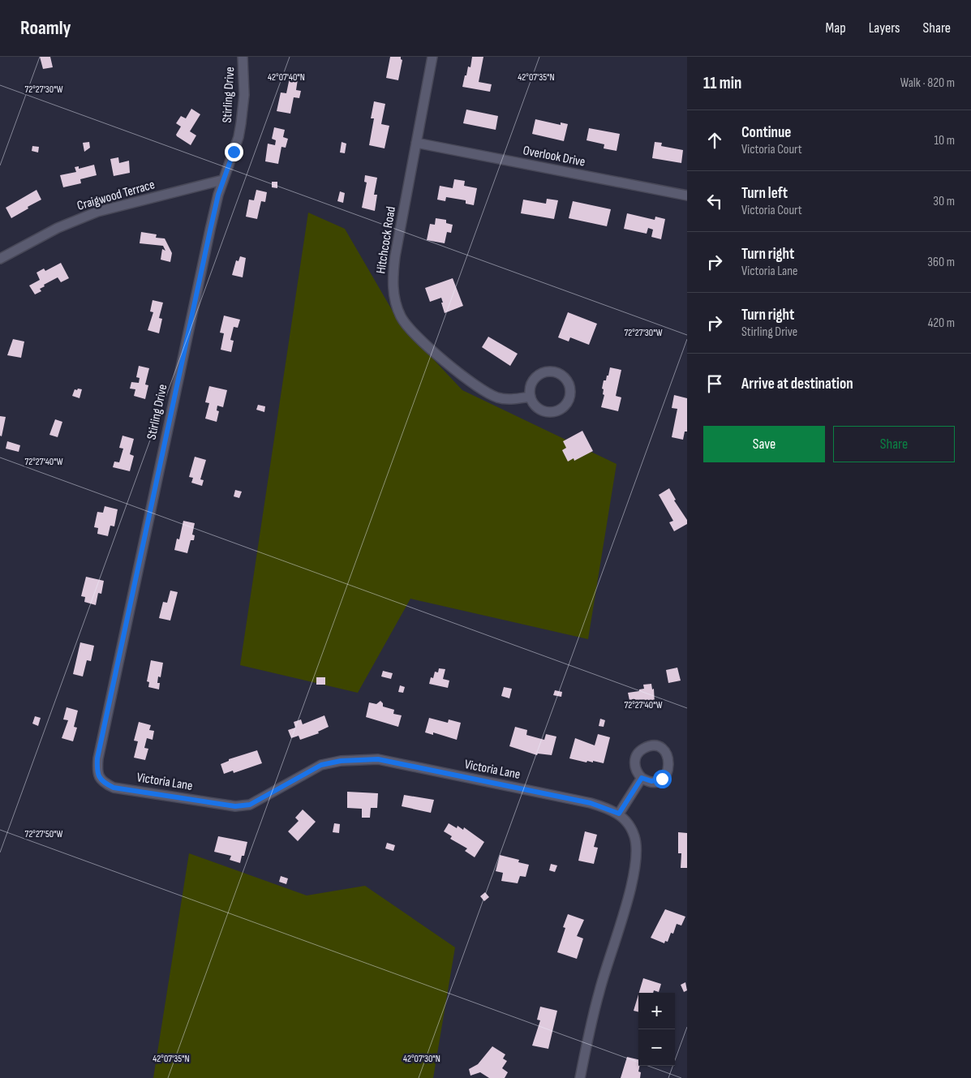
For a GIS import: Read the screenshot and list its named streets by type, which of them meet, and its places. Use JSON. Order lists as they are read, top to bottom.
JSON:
{
  "streets": {
    "street": [
      "Stirling Drive",
      "Overlook Drive",
      "Craigwood Terrace",
      "Hitchcock Road",
      "Victoria Lane"
    ]
  },
  "crossings": [
    ["Stirling Drive", "Craigwood Terrace"],
    ["Stirling Drive", "Victoria Lane"],
    ["Overlook Drive", "Hitchcock Road"]
  ],
  "page": {
    "header": "Roamly",
    "nav": ["Map", "Layers", "Share"],
    "heading": ["11 min", "Walk · 820 m"],
    "list": [
      ["Continue", "Victoria Court", "10 m"],
      ["Turn left", "Victoria Court", "30 m"],
      ["Turn right", "Victoria Lane", "360 m"],
      ["Turn right", "Stirling Drive", "420 m"],
      "Arrive at destination"
    ],
    "buttons": ["Save", "Share"],
    "map_buttons": ["+", "−"]
  },
  "coordinates": [
    "42°07'40\"N",
    "42°07'35\"N",
    "72°27'30\"W",
    "72°27'40\"W",
    "72°27'50\"W",
    "42°07'30\"N"
  ]
}
